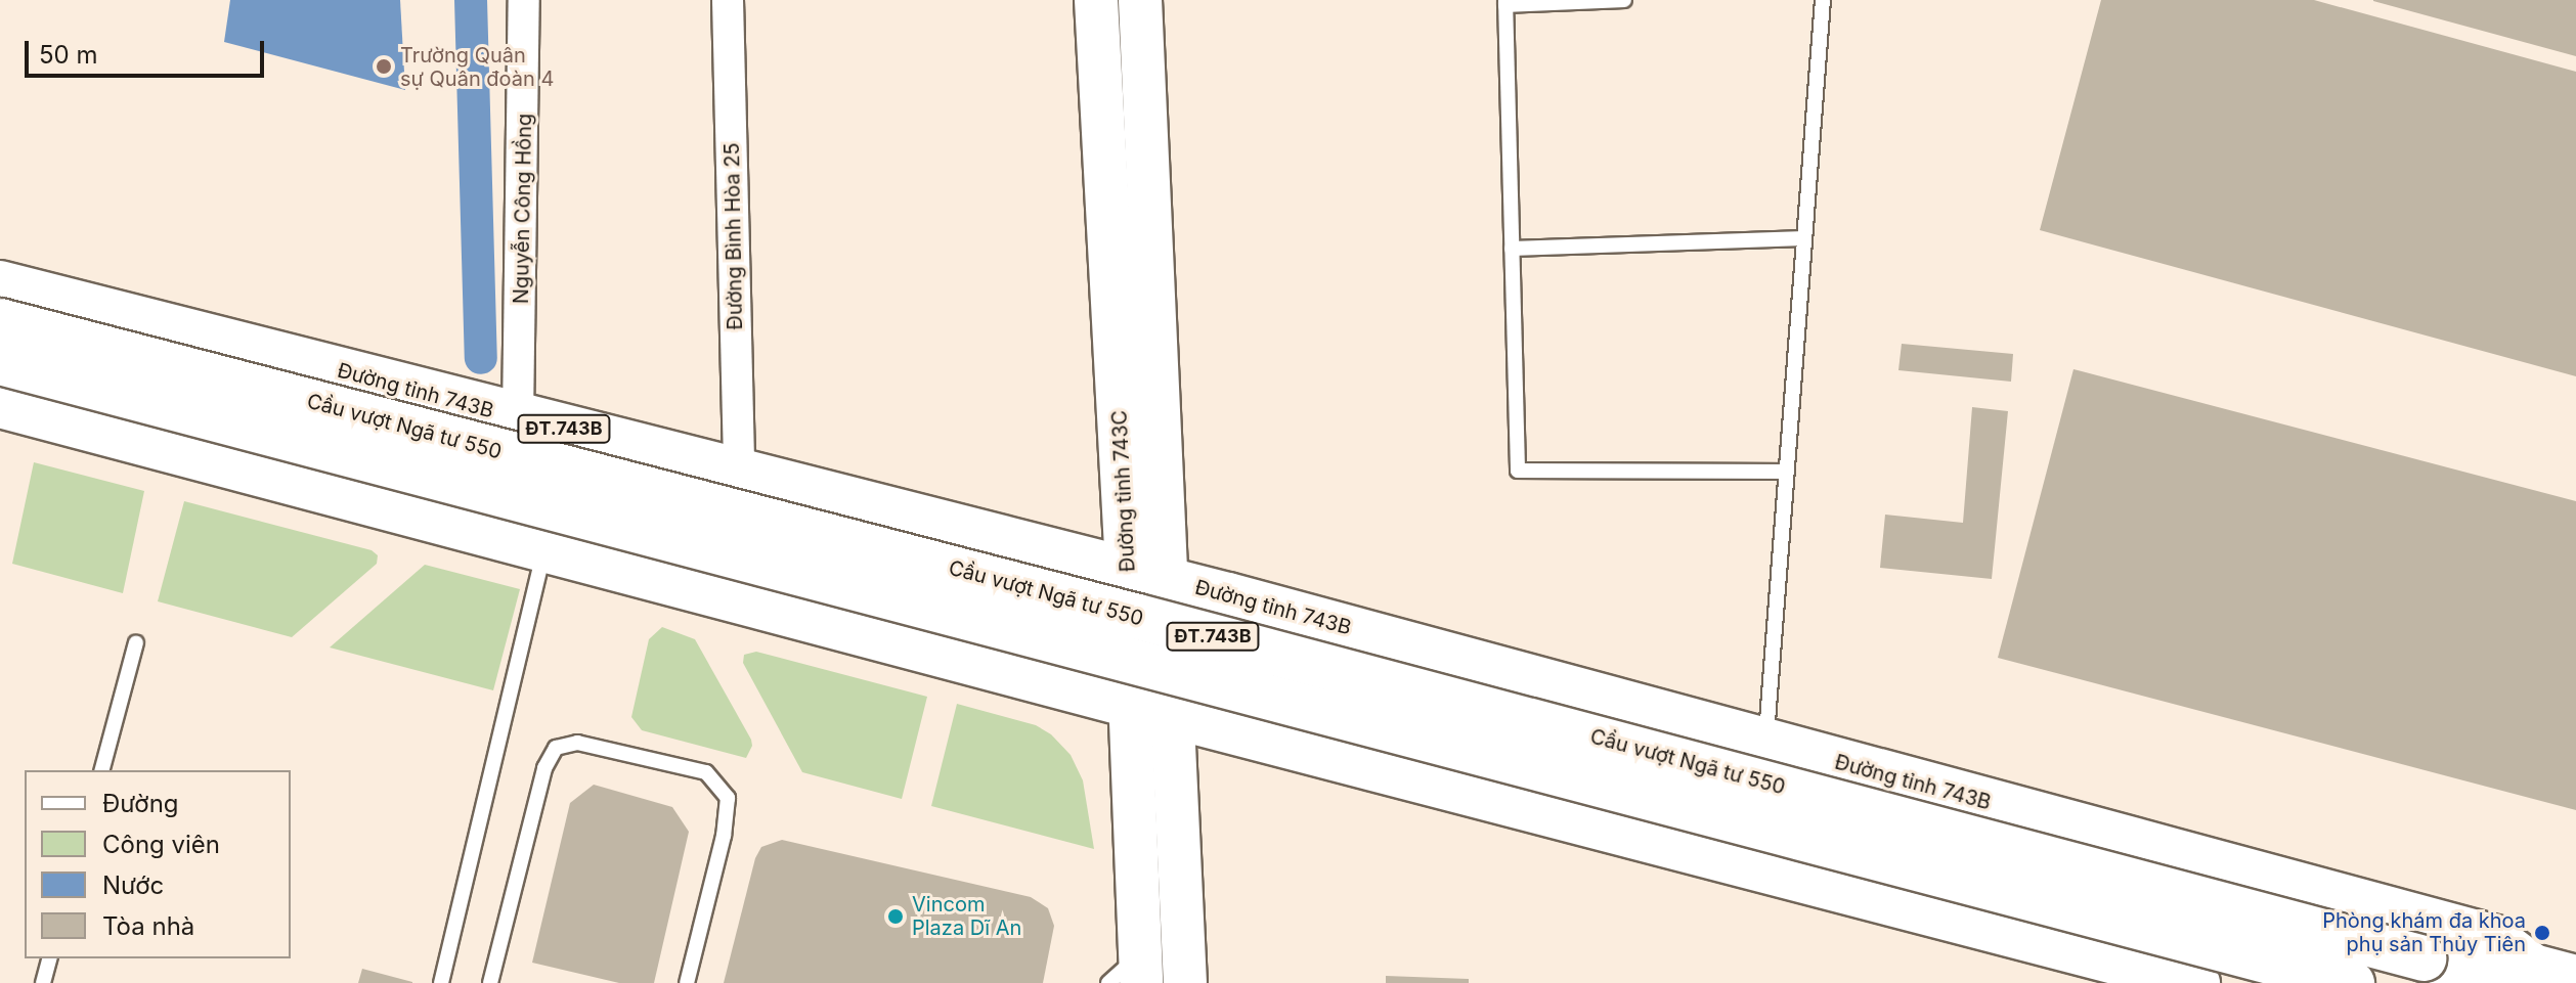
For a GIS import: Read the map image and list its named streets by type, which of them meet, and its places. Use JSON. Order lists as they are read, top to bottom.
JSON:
{
  "streets": {
    "main road": [
      "Đường tỉnh 743B",
      "Cầu vượt Ngã tư 550",
      "ĐT.743B",
      "Đường tỉnh 743C"
    ],
    "street": ["Nguyễn Công Hồng", "Đường Bình Hòa 25"]
  },
  "crossings": [
    ["Nguyễn Công Hồng", "Đường tỉnh 743B"],
    ["Đường Bình Hòa 25", "Đường tỉnh 743B"],
    ["Đường tỉnh 743B", "Cầu vượt Ngã tư 550"],
    ["Đường tỉnh 743B", "Đường tỉnh 743C"]
  ],
  "places": ["Trường Quân sự Quân đoàn 4", "Vincom Plaza Dĩ An", "Phòng khám đa khoa phụ sản Thủy Tiên"],
  "legend": [
    "Đường",
    "Công viên",
    "Nước",
    "Tòa nhà"
  ],
  "scale_bar": "50 m"
}
